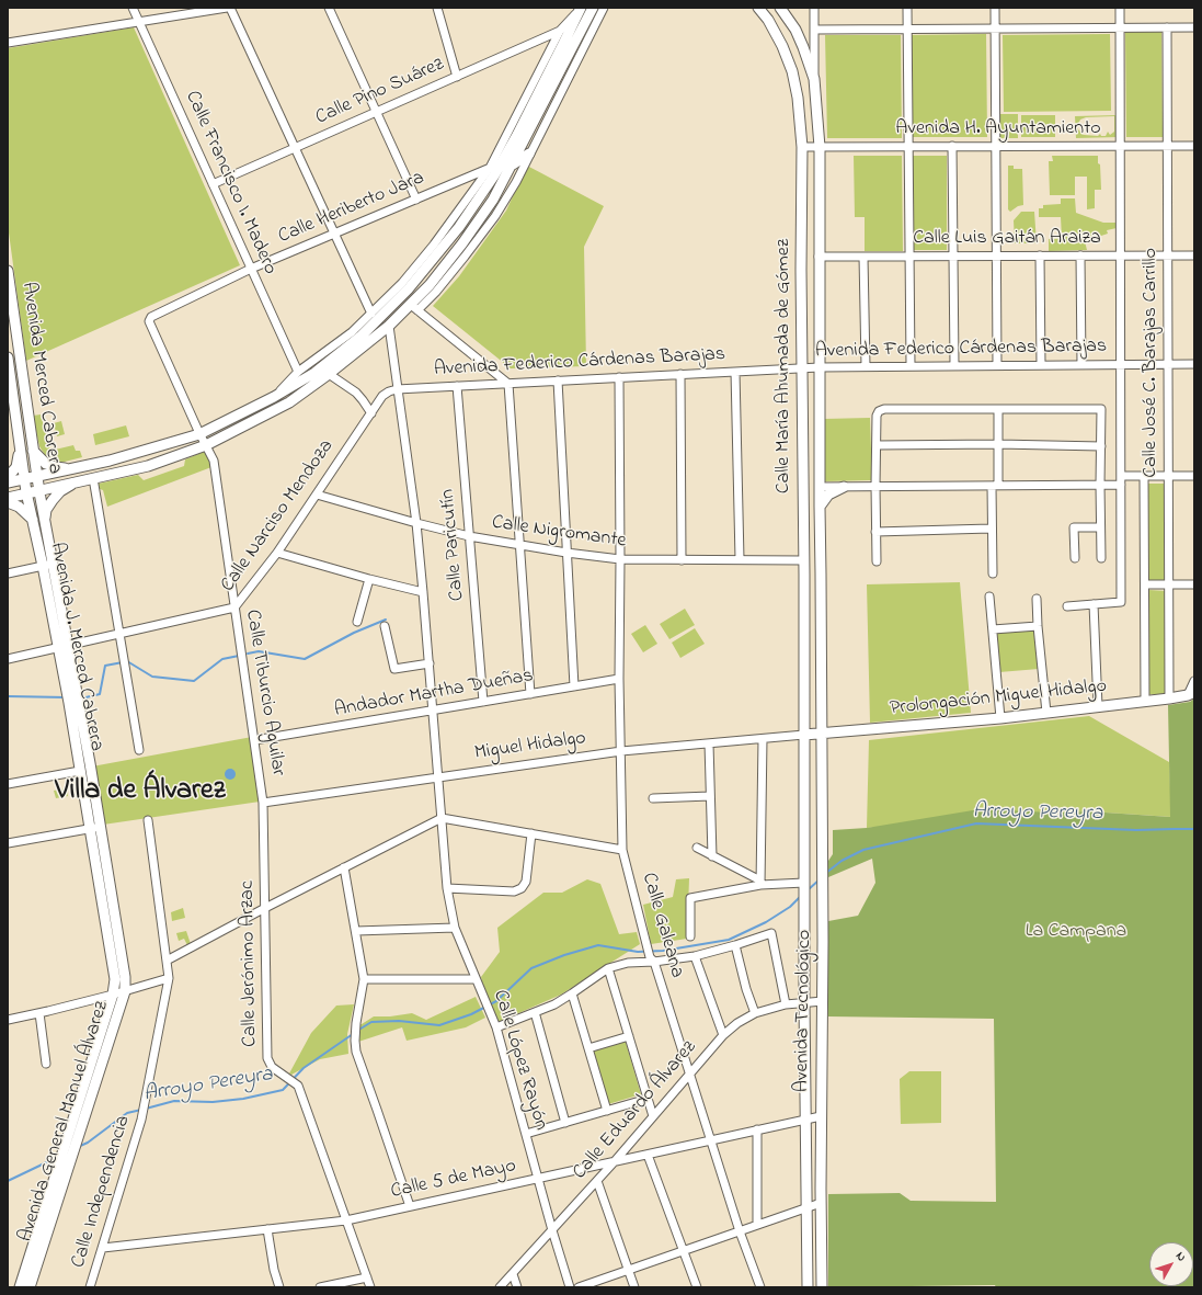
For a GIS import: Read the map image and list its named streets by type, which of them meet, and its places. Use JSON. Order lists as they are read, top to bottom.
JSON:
{
  "streets": {
    "main road": [
      "Calle María Ahumada de Gómez",
      "Avenida Merced Cabrera",
      "Avenida J. Merced Cabrera",
      "Prolongación Miguel Hidalgo",
      "Avenida Tecnológico",
      "Avenida General Manuel Álvarez"
    ],
    "street": [
      "Calle Pino Suárez",
      "Avenida H. Ayuntamiento",
      "Calle Francisco I. Madero",
      "Calle Heriberto Jara",
      "Calle Luis Gaitán Araiza",
      "Avenida Federico Cárdenas Barajas",
      "Calle José C. Barajas Carrillo",
      "Calle Narciso Mendoza",
      "Calle Nigromante",
      "Calle Paricutín",
      "Calle Tiburcio Aguilar",
      "Andador Martha Dueñas",
      "Miguel Hidalgo",
      "Calle Galeana",
      "Calle Jerónimo Arzac",
      "Calle López Rayón",
      "Calle Eduardo Álvarez",
      "Calle 5 de Mayo",
      "Calle Independencia"
    ]
  },
  "crossings": [
    ["Calle Pino Suárez", "Calle Francisco I. Madero"],
    ["Avenida H. Ayuntamiento", "Calle José C. Barajas Carrillo"],
    ["Avenida H. Ayuntamiento", "Calle María Ahumada de Gómez"],
    ["Calle Francisco I. Madero", "Calle Heriberto Jara"],
    ["Calle Heriberto Jara", "Calle Tiburcio Aguilar"],
    ["Calle Luis Gaitán Araiza", "Calle José C. Barajas Carrillo"],
    ["Calle Luis Gaitán Araiza", "Calle María Ahumada de Gómez"],
    ["Avenida Federico Cárdenas Barajas", "Calle José C. Barajas Carrillo"],
    ["Avenida Federico Cárdenas Barajas", "Calle María Ahumada de Gómez"],
    ["Avenida Federico Cárdenas Barajas", "Calle Narciso Mendoza"],
    ["Avenida Federico Cárdenas Barajas", "Calle Paricutín"],
    ["Avenida Federico Cárdenas Barajas", "Calle Galeana"],
    ["Calle José C. Barajas Carrillo", "Prolongación Miguel Hidalgo"],
    ["Calle María Ahumada de Gómez", "Calle Nigromante"],
    ["Calle María Ahumada de Gómez", "Prolongación Miguel Hidalgo"],
    ["Calle María Ahumada de Gómez", "Miguel Hidalgo"],
    ["Calle María Ahumada de Gómez", "Avenida Tecnológico"],
    ["Avenida Merced Cabrera", "Avenida J. Merced Cabrera"],
    ["Calle Narciso Mendoza", "Calle Nigromante"],
    ["Calle Narciso Mendoza", "Avenida J. Merced Cabrera"],
    ["Calle Narciso Mendoza", "Calle Tiburcio Aguilar"],
    ["Calle Nigromante", "Calle Paricutín"],
    ["Calle Nigromante", "Calle Galeana"],
    ["Calle Paricutín", "Andador Martha Dueñas"],
    ["Avenida J. Merced Cabrera", "Avenida General Manuel Álvarez"],
    ["Calle Tiburcio Aguilar", "Andador Martha Dueñas"],
    ["Calle Tiburcio Aguilar", "Miguel Hidalgo"],
    ["Calle Tiburcio Aguilar", "Calle Jerónimo Arzac"],
    ["Andador Martha Dueñas", "Calle Galeana"],
    ["Prolongación Miguel Hidalgo", "Miguel Hidalgo"],
    ["Prolongación Miguel Hidalgo", "Avenida Tecnológico"],
    ["Miguel Hidalgo", "Calle Galeana"],
    ["Miguel Hidalgo", "Calle Jerónimo Arzac"],
    ["Miguel Hidalgo", "Avenida Tecnológico"],
    ["Calle Galeana", "Calle Eduardo Álvarez"],
    ["Calle Galeana", "Calle 5 de Mayo"],
    ["Calle Jerónimo Arzac", "Calle 5 de Mayo"],
    ["Avenida Tecnológico", "Calle Eduardo Álvarez"],
    ["Avenida Tecnológico", "Calle 5 de Mayo"],
    ["Calle López Rayón", "Calle Eduardo Álvarez"],
    ["Calle López Rayón", "Calle 5 de Mayo"],
    ["Calle Eduardo Álvarez", "Calle 5 de Mayo"],
    ["Calle 5 de Mayo", "Calle Independencia"]
  ],
  "districts": ["Villa de Álvarez"],
  "water": ["Arroyo Pereyra"],
  "parks": ["La Campana"],
  "north": "top right"
}
